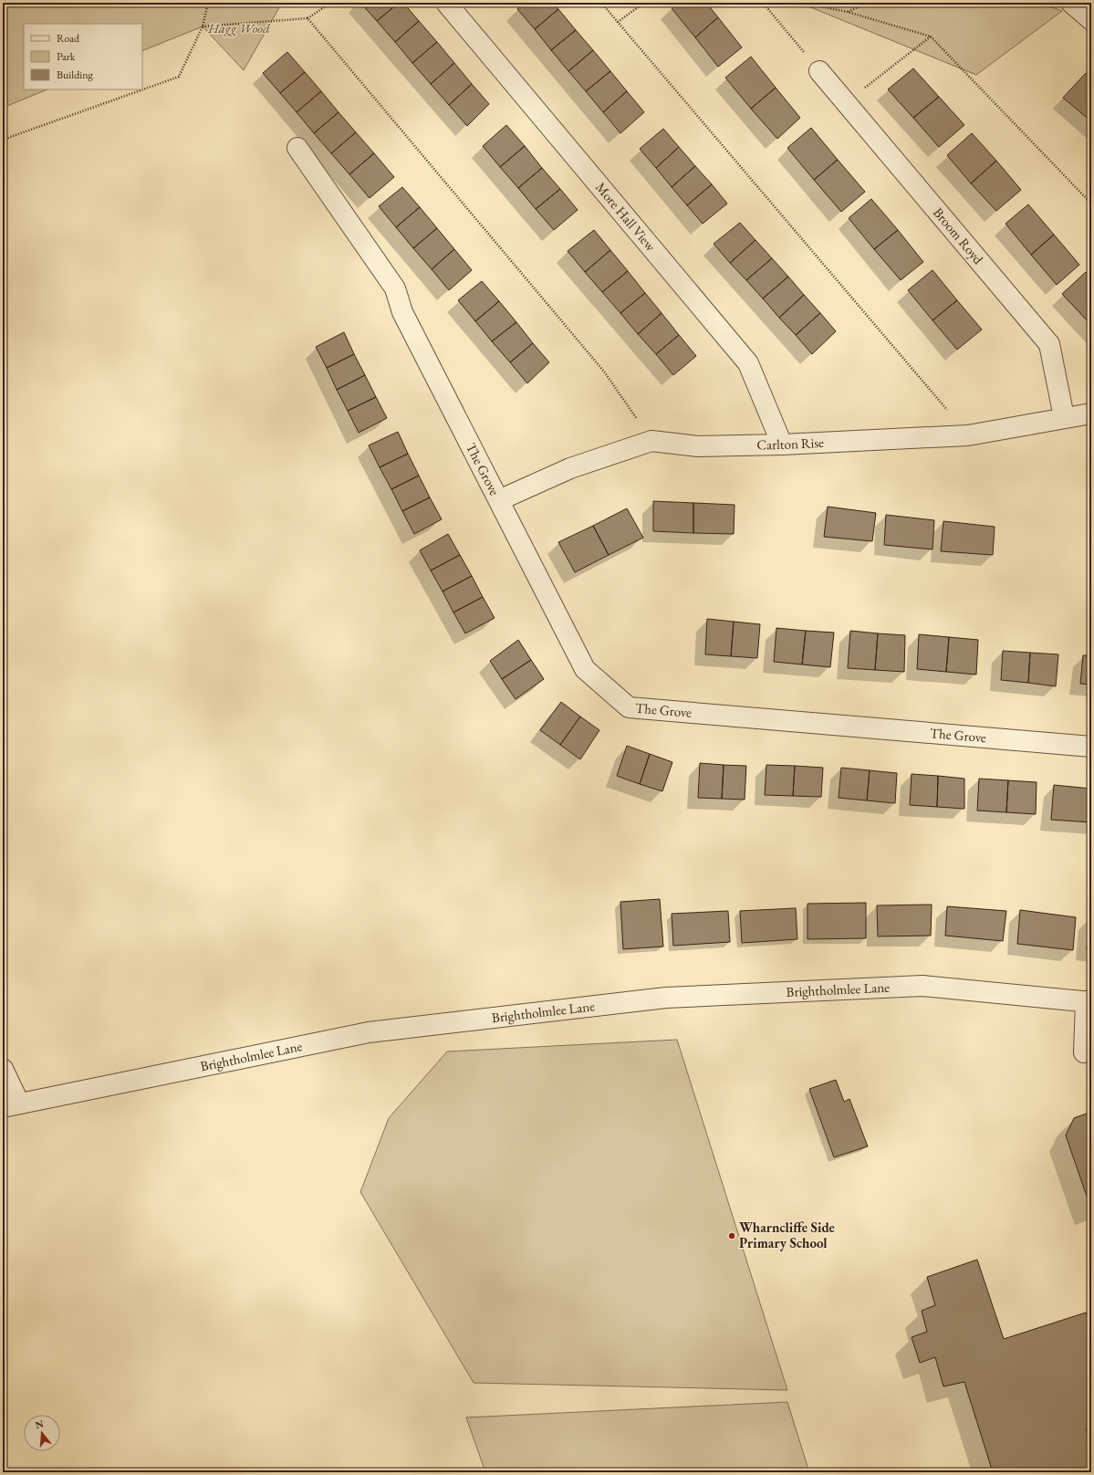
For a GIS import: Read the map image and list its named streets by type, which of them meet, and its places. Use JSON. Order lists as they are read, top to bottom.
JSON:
{
  "streets": {
    "street": [
      "More Hall View",
      "Broom Royd",
      "Carlton Rise",
      "The Grove",
      "Brightholmlee Lane"
    ]
  },
  "crossings": [
    ["More Hall View", "Carlton Rise"],
    ["Broom Royd", "Carlton Rise"],
    ["Carlton Rise", "The Grove"]
  ],
  "parks": ["Hagg Wood"],
  "places": ["Wharncliffe Side Primary School"],
  "legend": ["Road", "Park", "Building"],
  "north": "top"
}
